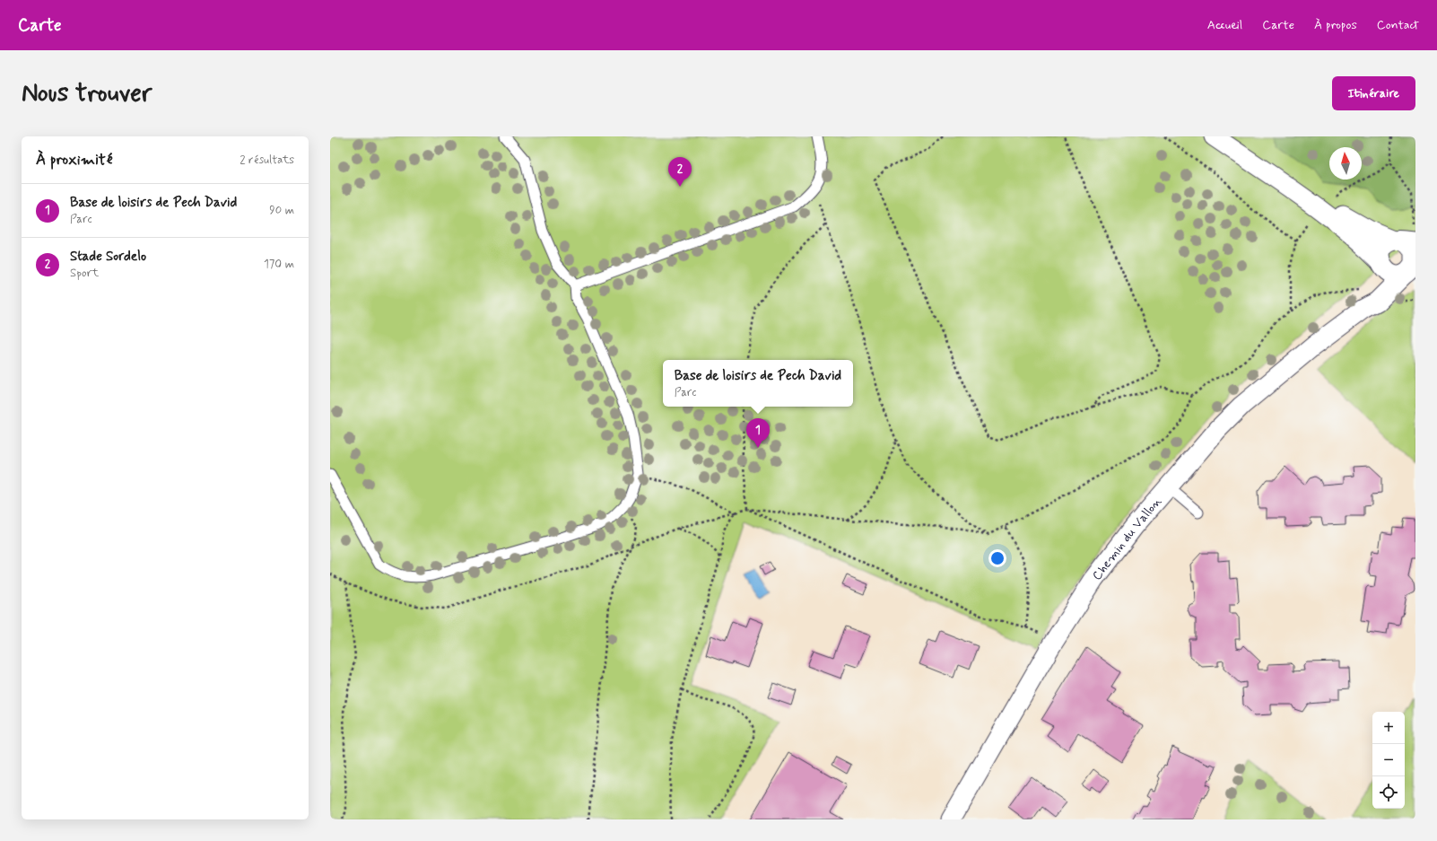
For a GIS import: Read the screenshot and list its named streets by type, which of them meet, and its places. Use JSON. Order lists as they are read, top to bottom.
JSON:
{
  "streets": {
    "street": ["Chemin du Vallon"]
  },
  "north": "top",
  "page": {
    "header": "Carte",
    "nav": [
      "Accueil",
      "Carte",
      "À propos",
      "Contact"
    ],
    "buttons": "Itinéraire",
    "title": "Nous trouver",
    "heading": ["À proximité", "2 résultats"],
    "pins": ["2", "1"],
    "list": [
      {
        "mark": "1",
        "name": "Base de loisirs de Pech David",
        "note": "Parc",
        "value": "90 m"
      },
      {
        "mark": "2",
        "name": "Stade Sordelo",
        "note": "Sport",
        "value": "170 m"
      }
    ],
    "popup": ["Base de loisirs de Pech David", "Parc"],
    "map_buttons": ["+", "−"]
  }
}
